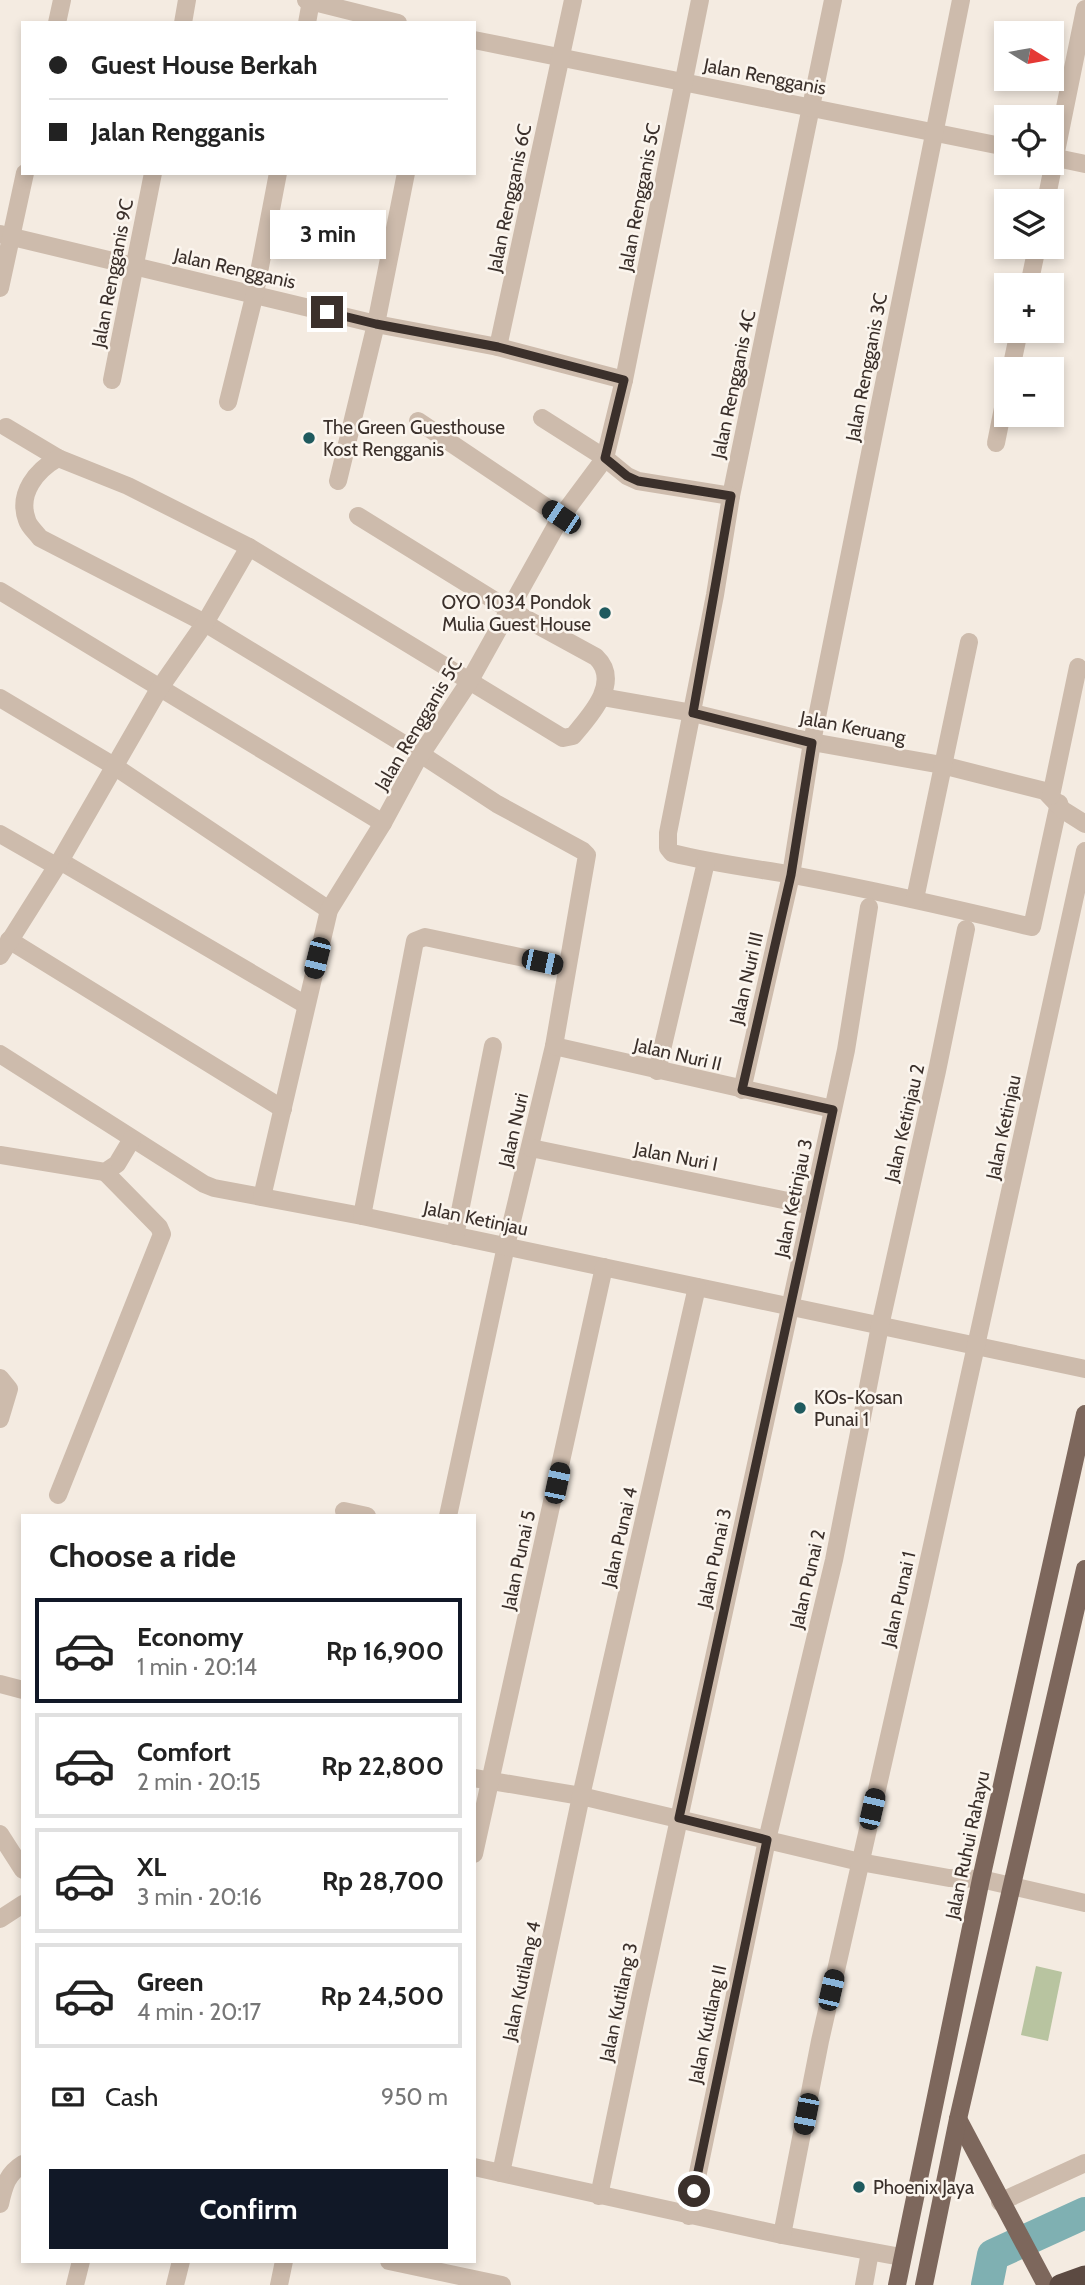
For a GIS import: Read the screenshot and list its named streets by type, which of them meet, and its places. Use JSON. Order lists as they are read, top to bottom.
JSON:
{
  "streets": {
    "main road": ["Jalan Ruhui Rahayu"],
    "street": [
      "Jalan Rengganis",
      "Jalan Rengganis 5C",
      "Jalan Rengganis 6C",
      "Jalan Rengganis 9C",
      "Jalan Rengganis 3C",
      "Jalan Rengganis 4C",
      "Jalan Keruang",
      "Jalan Nuri III",
      "Jalan Nuri II",
      "Jalan Ketinjau 2",
      "Jalan Ketinjau",
      "Jalan Nuri",
      "Jalan Nuri I",
      "Jalan Ketinjau 3",
      "Jalan Punai 4",
      "Jalan Punai 3",
      "Jalan Punai 5",
      "Jalan Punai 2",
      "Jalan Punai 1",
      "Jalan Kutilang 4",
      "Jalan Kutilang 3",
      "Jalan Kutilang II"
    ]
  },
  "crossings": [
    ["Jalan Rengganis", "Jalan Rengganis 5C"],
    ["Jalan Rengganis", "Jalan Rengganis 6C"],
    ["Jalan Rengganis", "Jalan Rengganis 9C"],
    ["Jalan Rengganis", "Jalan Rengganis 3C"],
    ["Jalan Rengganis", "Jalan Rengganis 4C"],
    ["Jalan Rengganis 5C", "Jalan Ketinjau"],
    ["Jalan Rengganis 5C", "Jalan Nuri"],
    ["Jalan Rengganis 3C", "Jalan Keruang"],
    ["Jalan Rengganis 3C", "Jalan Nuri III"],
    ["Jalan Rengganis 4C", "Jalan Keruang"],
    ["Jalan Nuri III", "Jalan Nuri II"],
    ["Jalan Nuri II", "Jalan Nuri"],
    ["Jalan Nuri II", "Jalan Ketinjau 3"],
    ["Jalan Ketinjau 2", "Jalan Ketinjau"],
    ["Jalan Ketinjau 2", "Jalan Punai 2"],
    ["Jalan Ketinjau", "Jalan Nuri"],
    ["Jalan Ketinjau", "Jalan Ketinjau 3"],
    ["Jalan Ketinjau", "Jalan Punai 4"],
    ["Jalan Ketinjau", "Jalan Punai 3"],
    ["Jalan Ketinjau", "Jalan Punai 5"],
    ["Jalan Ketinjau", "Jalan Punai 2"],
    ["Jalan Ketinjau", "Jalan Punai 1"],
    ["Jalan Nuri", "Jalan Nuri I"],
    ["Jalan Nuri I", "Jalan Ketinjau 3"],
    ["Jalan Ketinjau 3", "Jalan Punai 3"],
    ["Jalan Punai 4", "Jalan Kutilang 4"],
    ["Jalan Punai 3", "Jalan Kutilang 3"],
    ["Jalan Punai 2", "Jalan Kutilang II"]
  ],
  "places": [
    "The Green Guesthouse Kost Rengganis",
    "OYO 1034 Pondok Mulia Guest House",
    "KOs-Kosan Punai 1",
    "Phoenix Jaya"
  ],
  "north": "right",
  "page": {
    "map_buttons": ["+", "−"],
    "banner": ["Guest House Berkah", "Jalan Rengganis"],
    "bubble": "3 min",
    "heading": "Choose a ride",
    "list": [
      {
        "name": "Economy",
        "note": "1 min · 20:14",
        "value": "Rp 16,900"
      },
      {
        "name": "Comfort",
        "note": "2 min · 20:15",
        "value": "Rp 22,800"
      },
      {
        "name": "XL",
        "note": "3 min · 20:16",
        "value": "Rp 28,700"
      },
      {
        "name": "Green",
        "note": "4 min · 20:17",
        "value": "Rp 24,500"
      }
    ],
    "pay": ["Cash", "950 m"],
    "buttons": "Confirm"
  }
}
